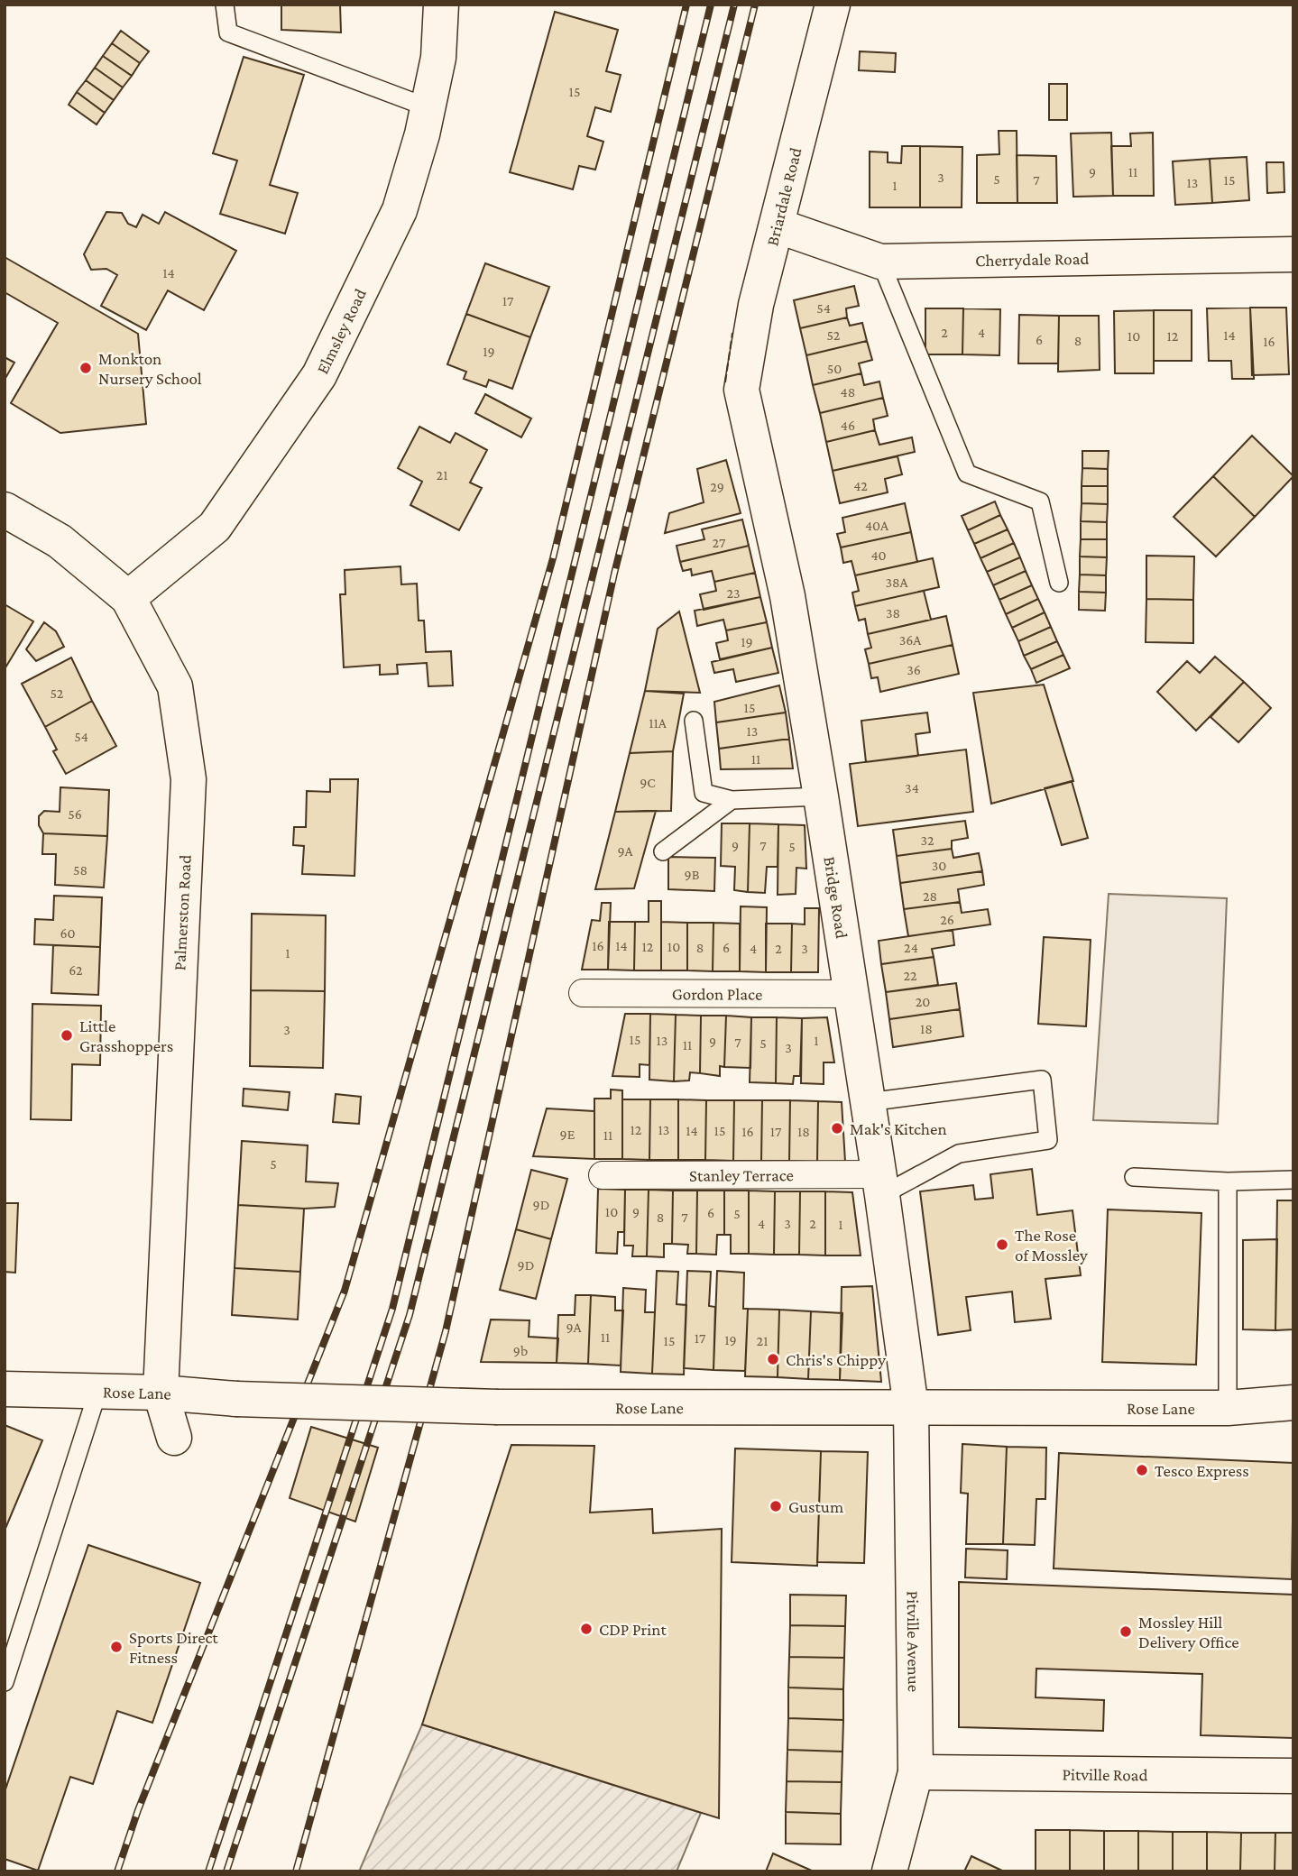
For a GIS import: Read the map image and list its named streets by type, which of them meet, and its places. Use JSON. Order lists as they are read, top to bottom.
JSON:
{
  "streets": {
    "street": [
      "Briardale Road",
      "Cherrydale Road",
      "Elmsley Road",
      "Bridge Road",
      "Palmerston Road",
      "Gordon Place",
      "Stanley Terrace",
      "Rose Lane",
      "Pitville Avenue",
      "Pitville Road"
    ]
  },
  "crossings": [
    ["Briardale Road", "Cherrydale Road"],
    ["Briardale Road", "Bridge Road"],
    ["Elmsley Road", "Palmerston Road"],
    ["Bridge Road", "Gordon Place"],
    ["Bridge Road", "Stanley Terrace"],
    ["Bridge Road", "Rose Lane"],
    ["Bridge Road", "Pitville Avenue"],
    ["Palmerston Road", "Rose Lane"],
    ["Rose Lane", "Pitville Avenue"],
    ["Pitville Avenue", "Pitville Road"]
  ],
  "places": [
    "Monkton Nursery School",
    "Little Grasshoppers",
    "Mak's Kitchen",
    "The Rose of Mossley",
    "Chris's Chippy",
    "Tesco Express",
    "Gustum",
    "CDP Print",
    "Mossley Hill Delivery Office",
    "Sports Direct Fitness"
  ],
  "house_numbers": [
    "15",
    "9",
    "11",
    "3",
    "5",
    "7",
    "15",
    "13",
    "1",
    "14",
    "17",
    "54",
    "2",
    "4",
    "52",
    "14",
    "10",
    "12",
    "6",
    "8",
    "16",
    "19",
    "50",
    "48",
    "46",
    "21",
    "42",
    "29",
    "40A",
    "27",
    "40",
    "38A",
    "23",
    "38",
    "36A",
    "19",
    "36",
    "52",
    "15",
    "11A",
    "13",
    "54",
    "11",
    "9C",
    "34",
    "56",
    "32",
    "9",
    "7",
    "5",
    "9A",
    "30",
    "58",
    "9B",
    "28",
    "26",
    "60",
    "16",
    "14",
    "12",
    "10",
    "8",
    "6",
    "24",
    "4",
    "2",
    "3",
    "1",
    "62",
    "22",
    "20",
    "18",
    "3",
    "15",
    "13",
    "1",
    "9",
    "7",
    "5",
    "11",
    "3",
    "12",
    "13",
    "14",
    "15",
    "16",
    "17",
    "18",
    "9E",
    "11",
    "5",
    "9D",
    "10",
    "9",
    "6",
    "5",
    "8",
    "7",
    "4",
    "3",
    "2",
    "1",
    "9D",
    "9A",
    "11",
    "17",
    "19",
    "15",
    "21",
    "9b"
  ]
}
